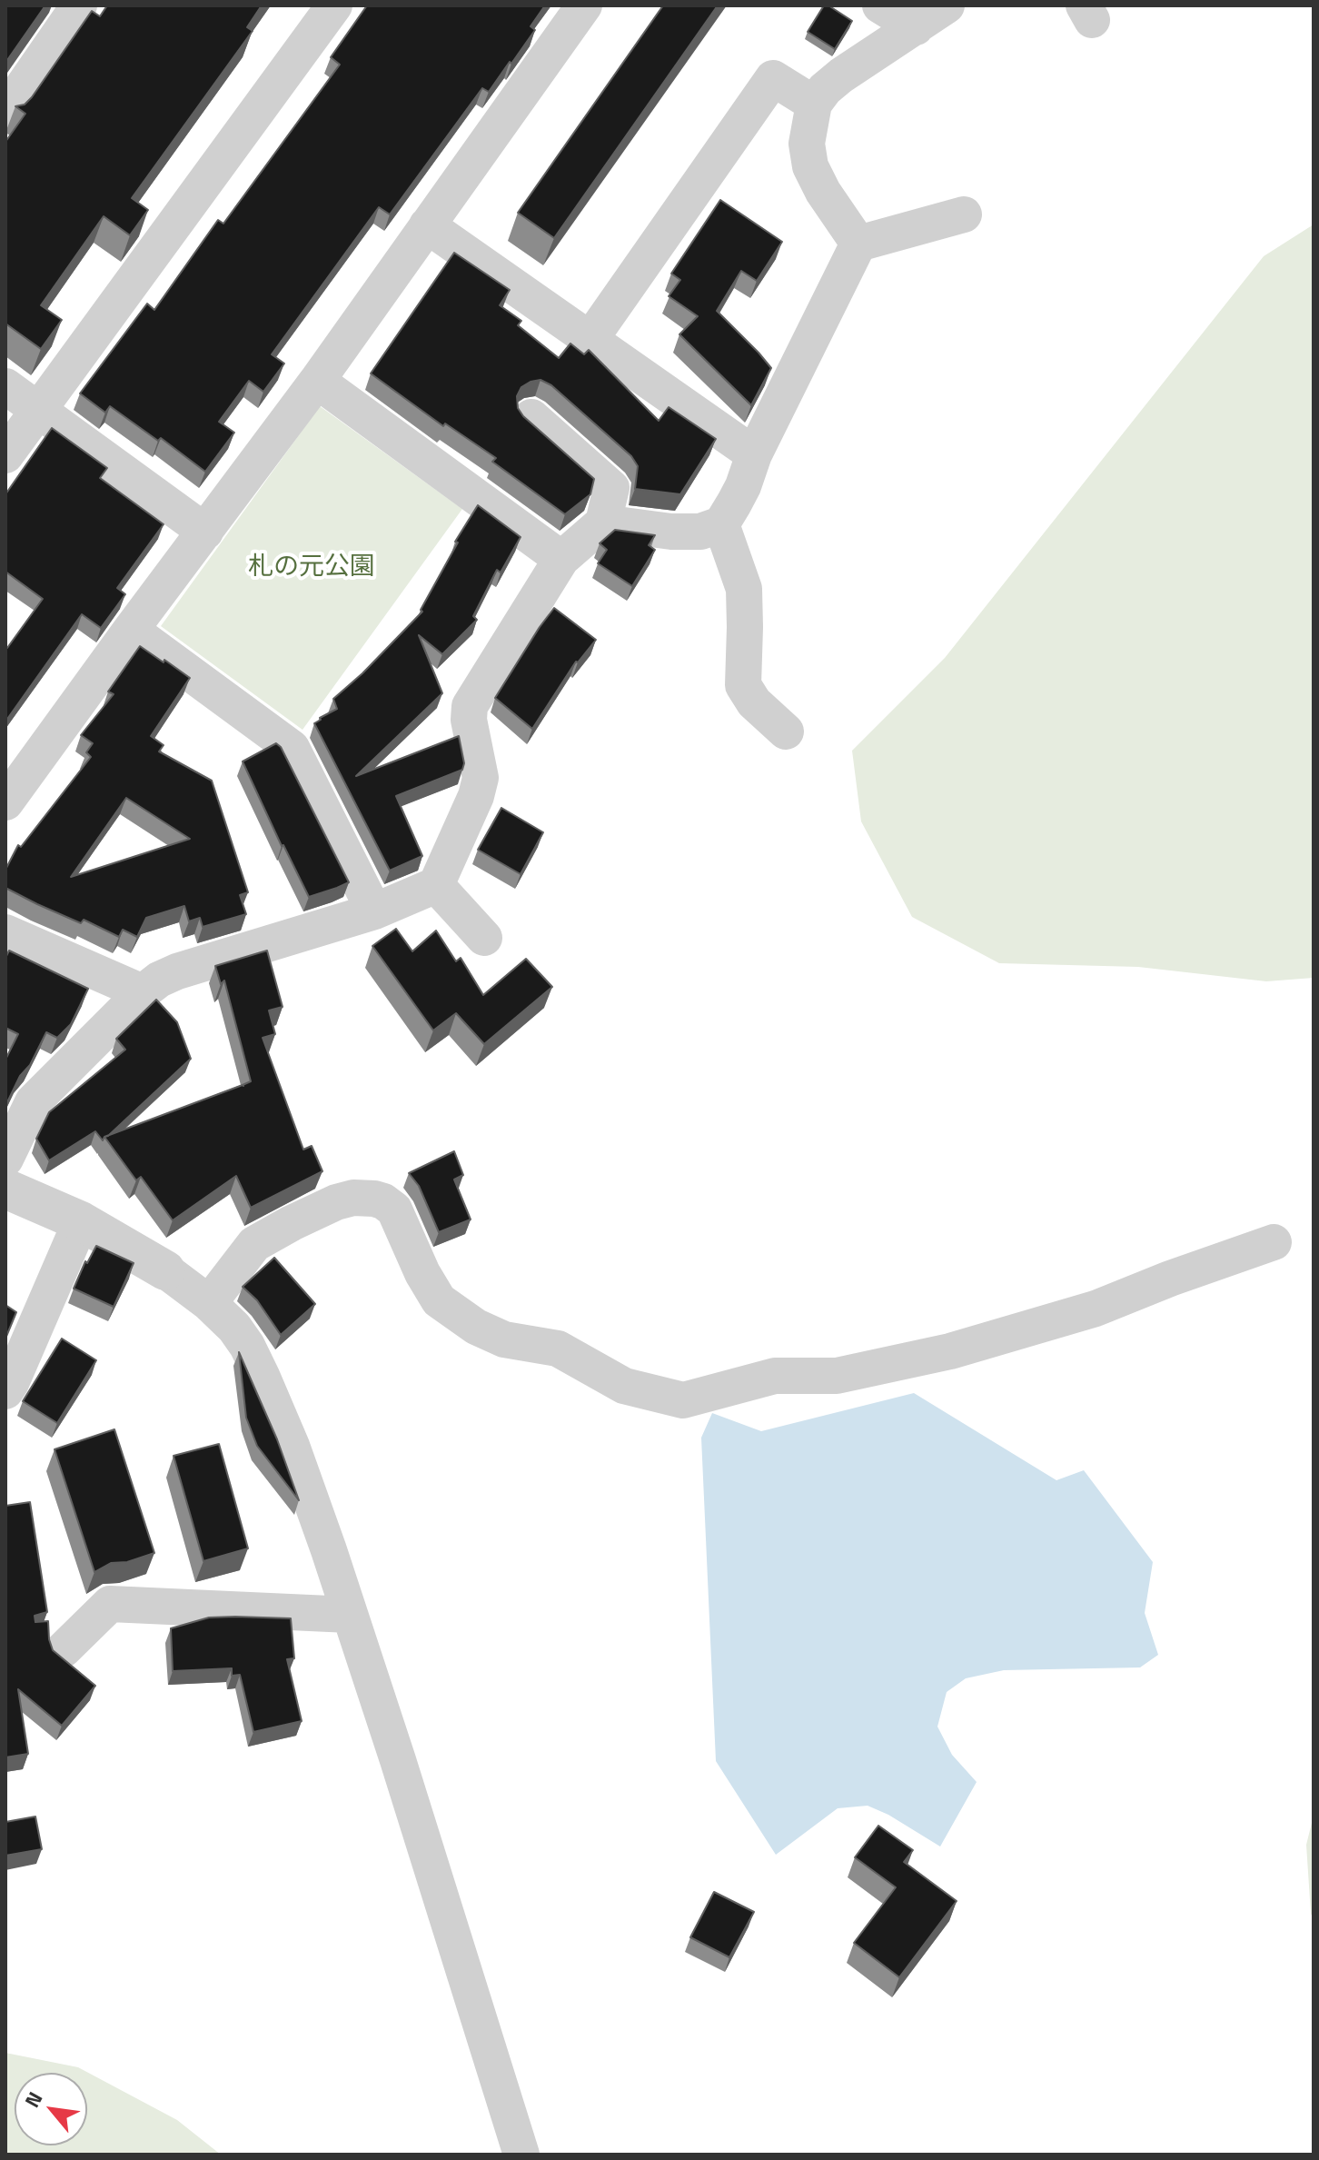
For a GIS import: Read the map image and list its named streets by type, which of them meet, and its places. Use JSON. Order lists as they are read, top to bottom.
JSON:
{
  "parks": ["札の元公園"],
  "north": "top left"
}
